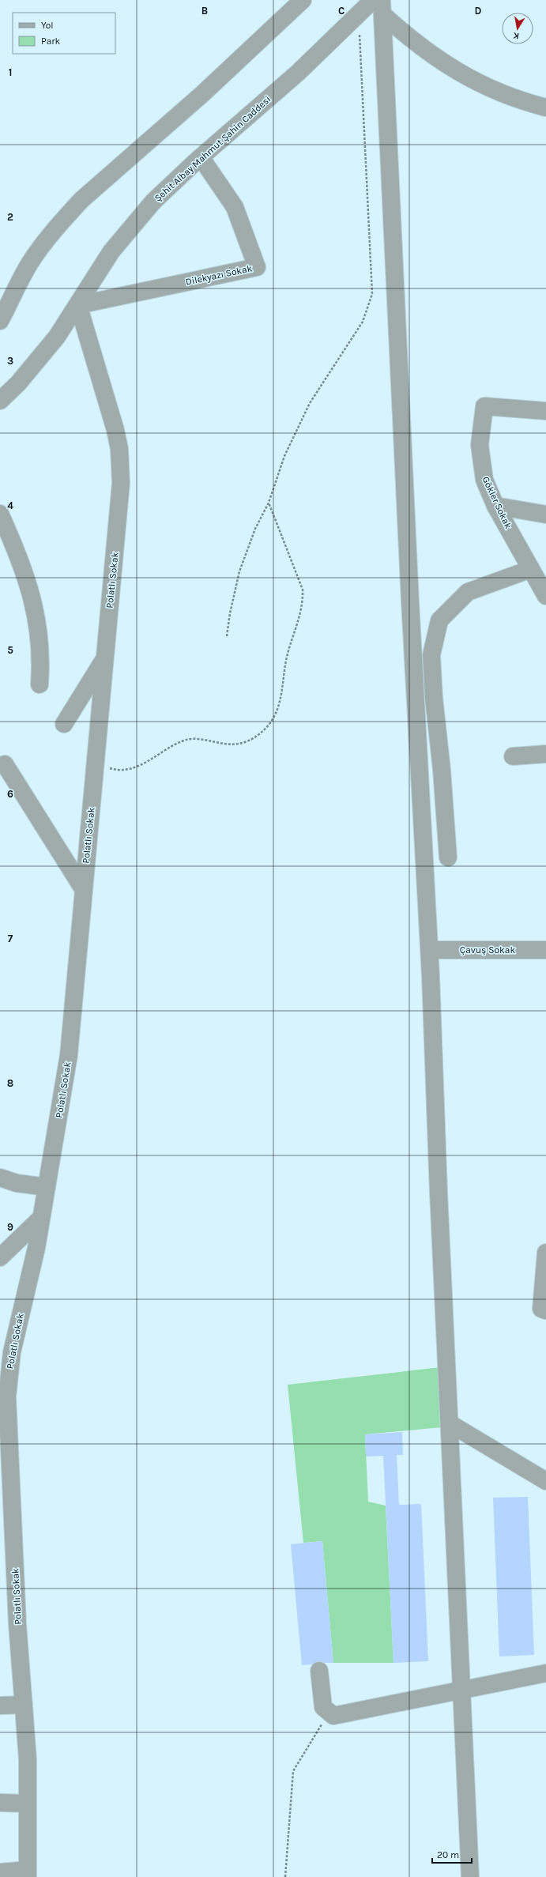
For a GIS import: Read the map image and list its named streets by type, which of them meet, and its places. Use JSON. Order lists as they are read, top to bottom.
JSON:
{
  "streets": {
    "street": [
      "Şehit Albay Mahmut Şahin Caddesi",
      "Dilekyazı Sokak",
      "Gökler Sokak",
      "Polatlı Sokak",
      "Çavuş Sokak"
    ]
  },
  "crossings": [
    ["Şehit Albay Mahmut Şahin Caddesi", "Dilekyazı Sokak"],
    ["Şehit Albay Mahmut Şahin Caddesi", "Polatlı Sokak"],
    ["Dilekyazı Sokak", "Polatlı Sokak"]
  ],
  "legend": ["Yol", "Park"],
  "scale_bar": "20 m",
  "north": "bottom",
  "grid": {
    "columns": ["B", "C", "D"],
    "rows": [
      "1",
      "2",
      "3",
      "4",
      "5",
      "6",
      "7",
      "8",
      "9"
    ]
  }
}
